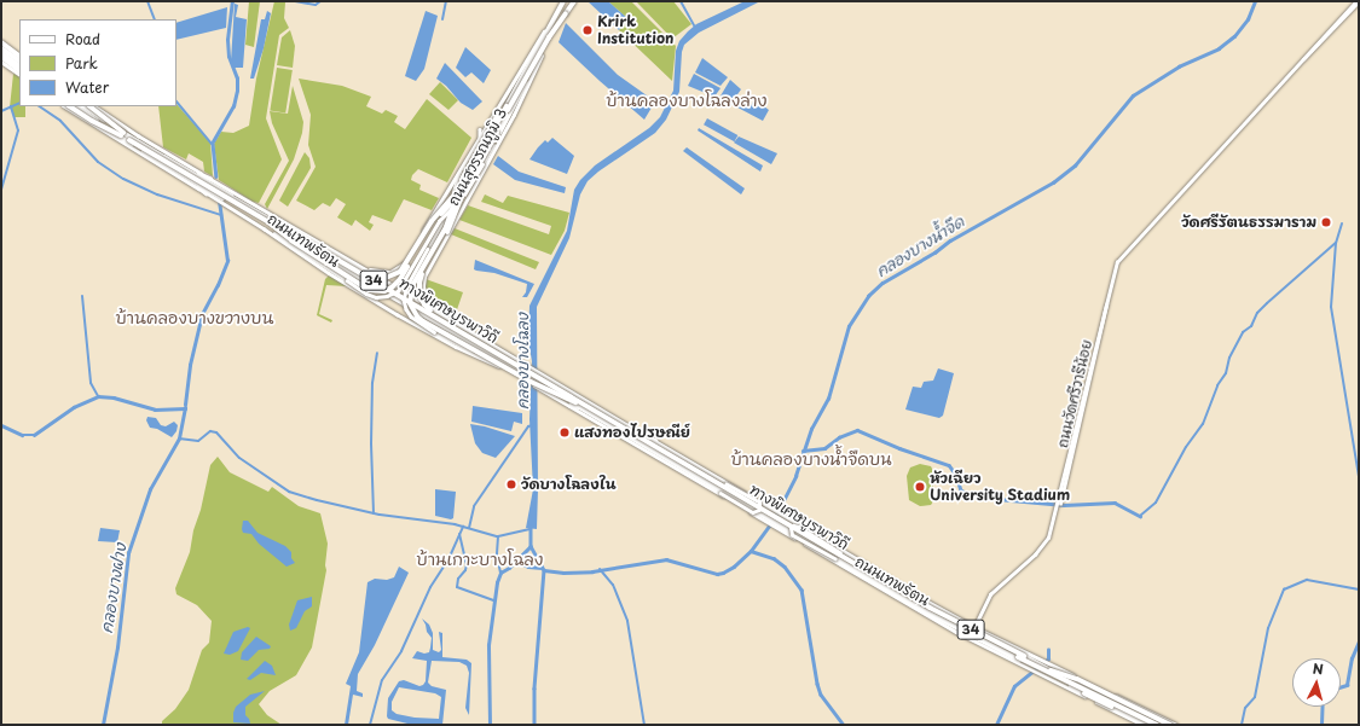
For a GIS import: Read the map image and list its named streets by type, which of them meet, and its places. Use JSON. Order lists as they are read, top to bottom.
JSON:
{
  "streets": {
    "highway": ["ถนนเทพรัตน", "34", "ทางพิเศษบูรพาวิถี"],
    "main road": ["ถนนสุวรรณภูมิ 3", "ถนนวัดศรีวารีน้อย"]
  },
  "crossings": [
    ["ถนนเทพรัตน", "ทางพิเศษบูรพาวิถี"],
    ["ถนนเทพรัตน", "ถนนวัดศรีวารีน้อย"]
  ],
  "districts": [
    "บ้านคลองบางโฉลงล่าง",
    "บ้านคลองบางขวางบน",
    "บ้านคลองบางน้ำจืดบน",
    "บ้านเกาะบางโฉลง"
  ],
  "water": ["คลองบางน้ำจืด", "คลองบางโฉลง", "คลองบางฝาง"],
  "places": [
    "Krirk Institution",
    "วัดศรีรัตนธรรมาราม",
    "แสงทองไปรษณีย์",
    "วัดบางโฉลงใน",
    "หัวเฉียว University Stadium"
  ],
  "legend": ["Road", "Park", "Water"],
  "north": "top"
}
